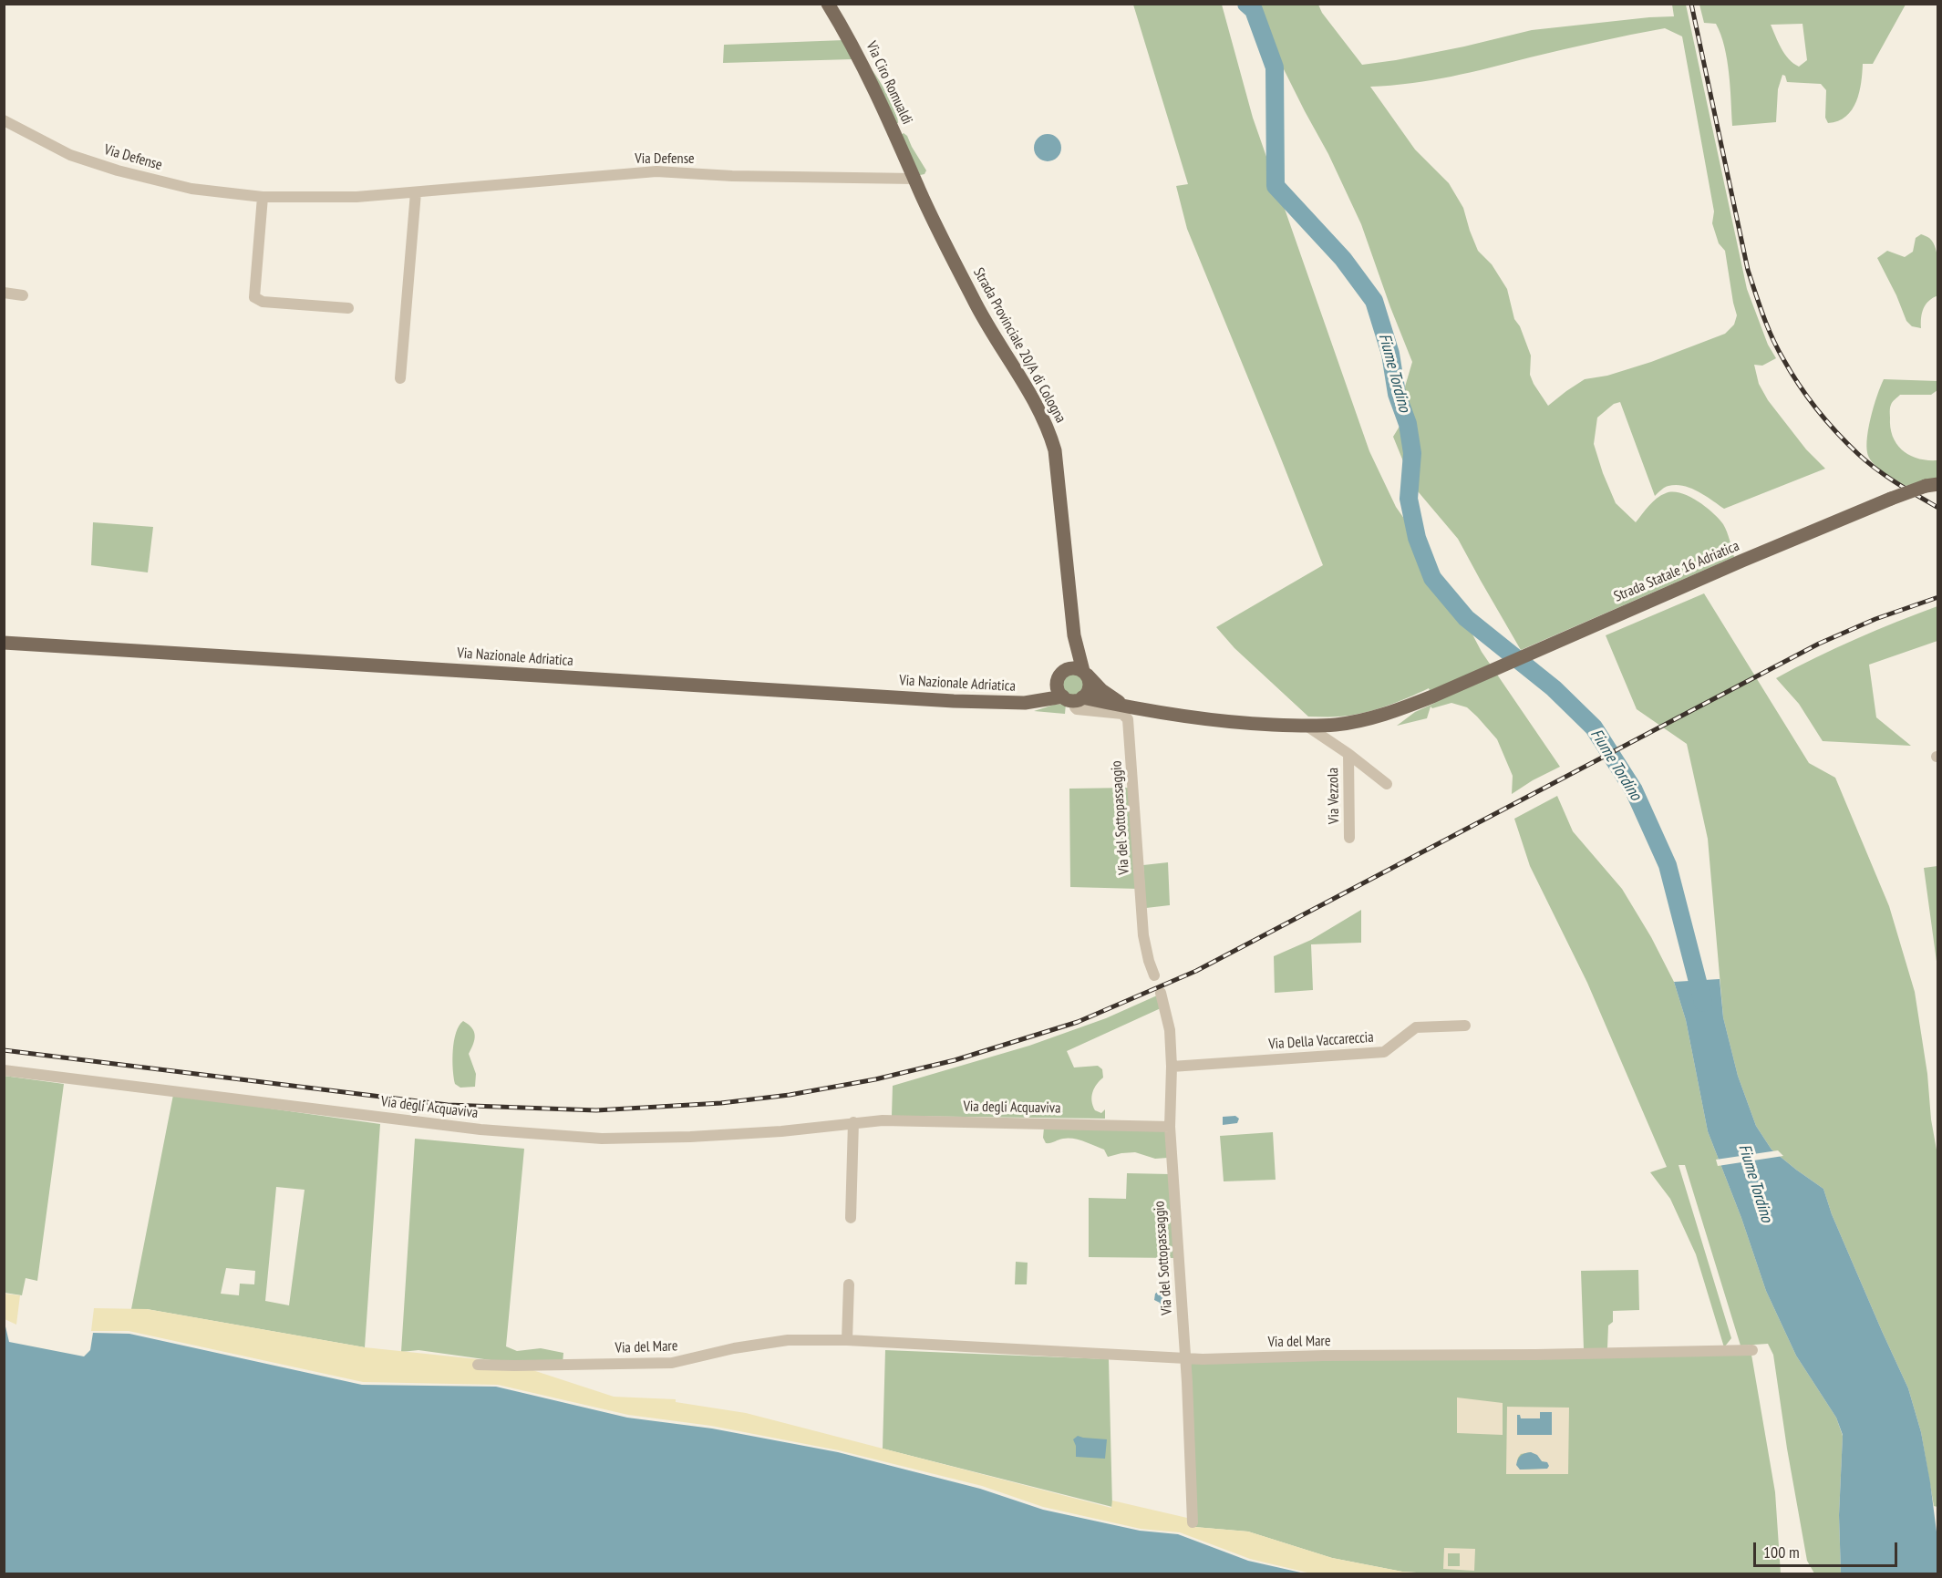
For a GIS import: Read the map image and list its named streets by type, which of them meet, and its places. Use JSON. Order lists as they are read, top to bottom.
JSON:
{
  "streets": {
    "main road": [
      "Via Ciro Romualdi",
      "Strada Provinciale 20/A di Cologna",
      "Strada Statale 16 Adriatica",
      "Via Nazionale Adriatica"
    ],
    "street": [
      "Via Defense",
      "Via Vezzola",
      "Via del Sottopassaggio",
      "Via Della Vaccareccia",
      "Via degli Acquaviva",
      "Via del Mare"
    ]
  },
  "crossings": [
    ["Via Ciro Romualdi", "Via Defense"],
    ["Via Ciro Romualdi", "Strada Provinciale 20/A di Cologna"],
    ["Via Defense", "Strada Provinciale 20/A di Cologna"],
    ["Strada Provinciale 20/A di Cologna", "Via Nazionale Adriatica"],
    ["Strada Provinciale 20/A di Cologna", "Via del Sottopassaggio"],
    ["Strada Statale 16 Adriatica", "Via Nazionale Adriatica"],
    ["Via Nazionale Adriatica", "Via Vezzola"],
    ["Via Nazionale Adriatica", "Via del Sottopassaggio"],
    ["Via del Sottopassaggio", "Via Della Vaccareccia"],
    ["Via del Sottopassaggio", "Via degli Acquaviva"],
    ["Via del Sottopassaggio", "Via del Mare"]
  ],
  "water": ["Fiume Tordino"],
  "scale_bar": "100 m"
}
